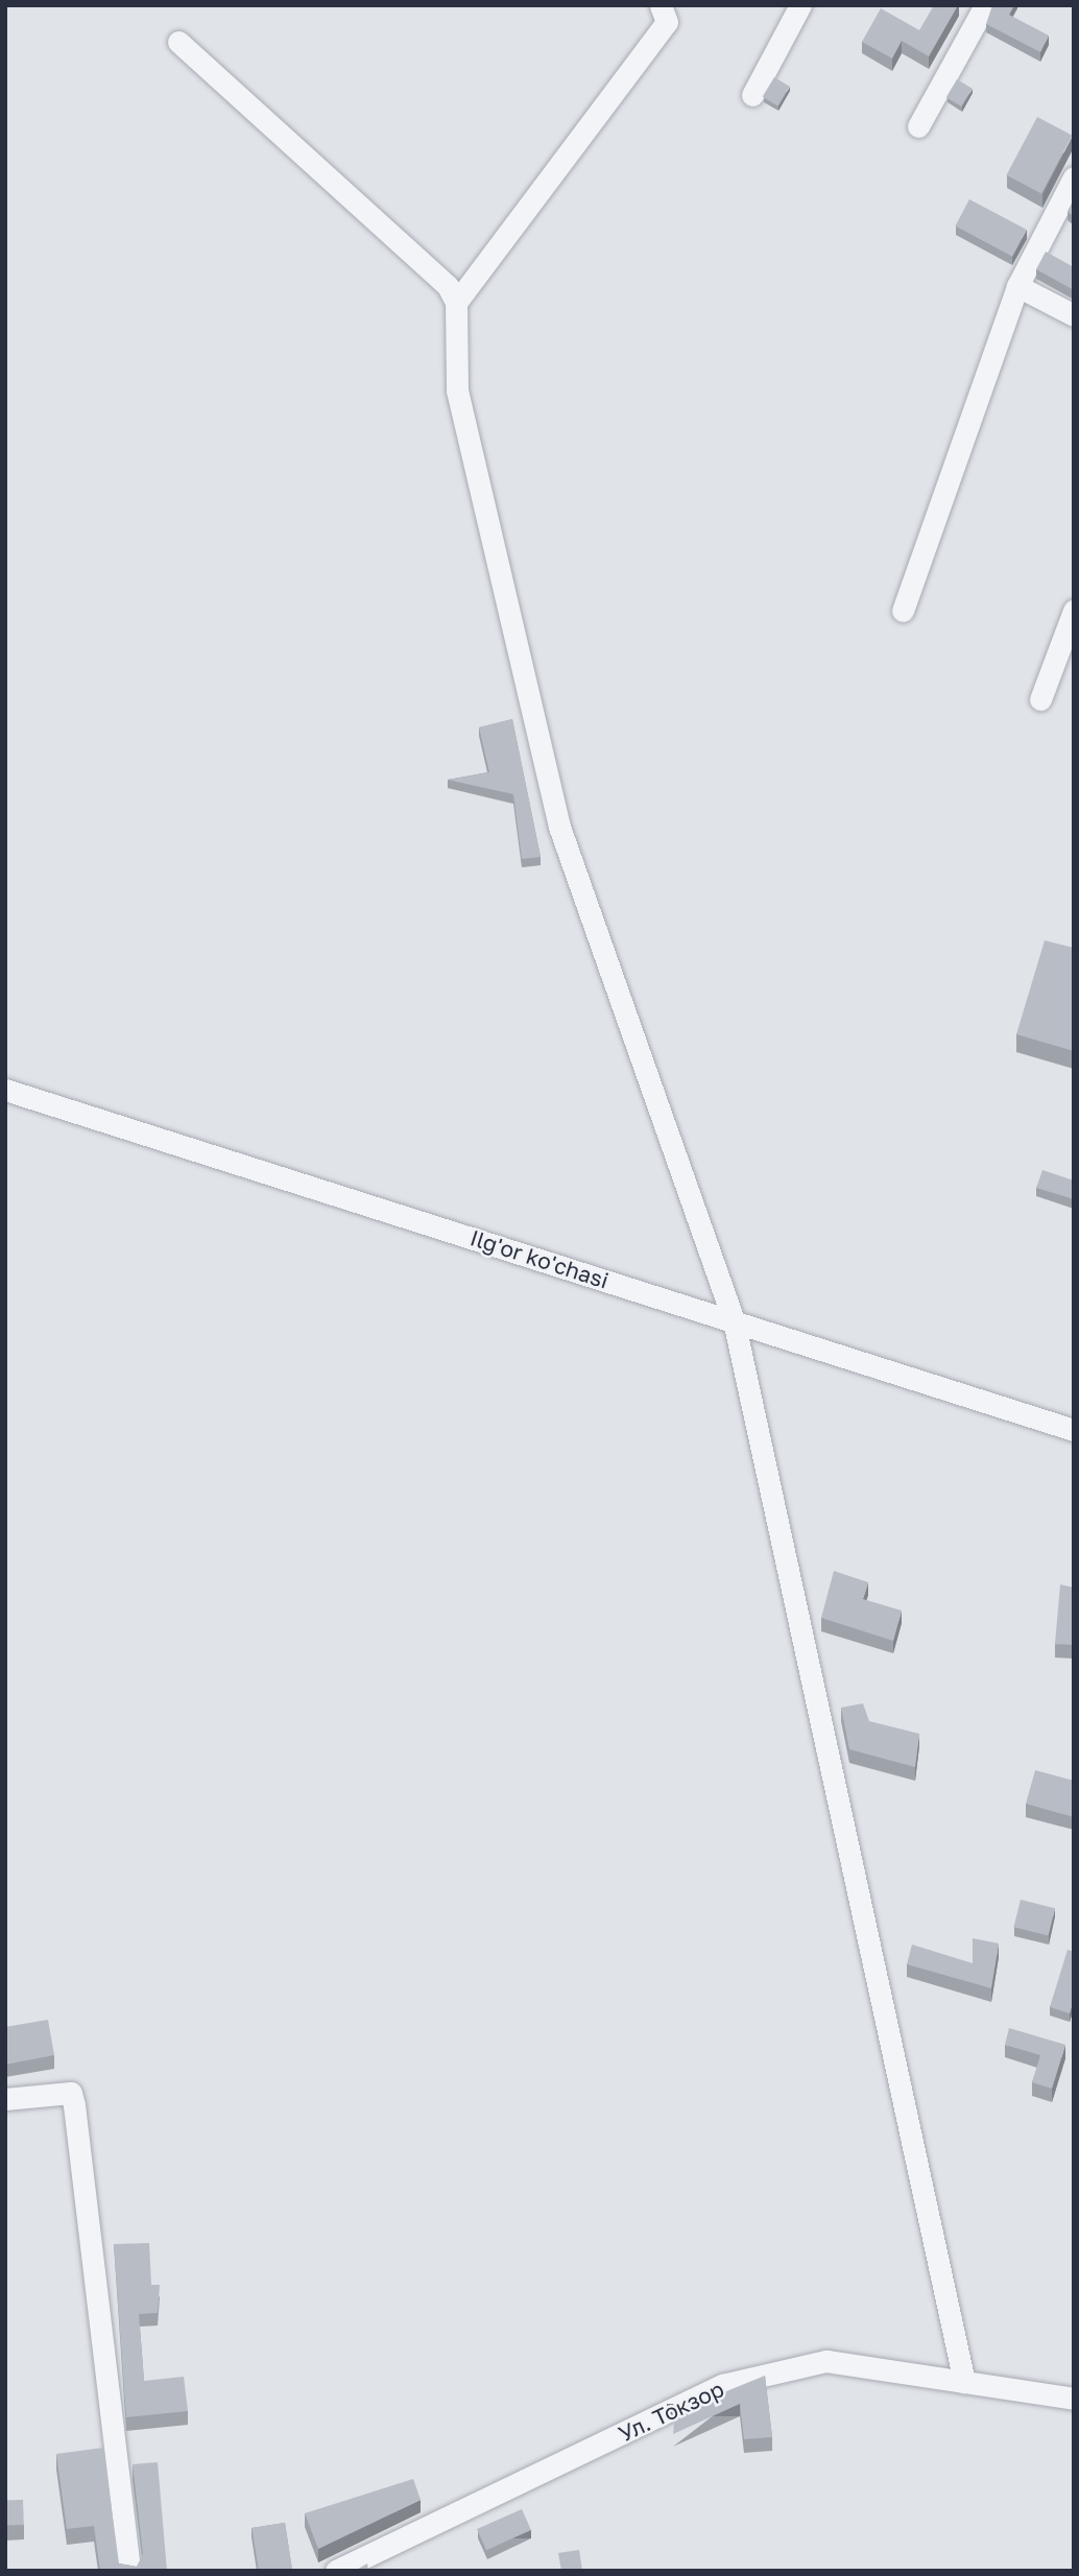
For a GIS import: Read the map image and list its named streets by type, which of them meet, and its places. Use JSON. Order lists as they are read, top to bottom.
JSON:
{
  "streets": {
    "street": ["Ilg'or ko'chasi", "Ул. Токзор"]
  }
}
